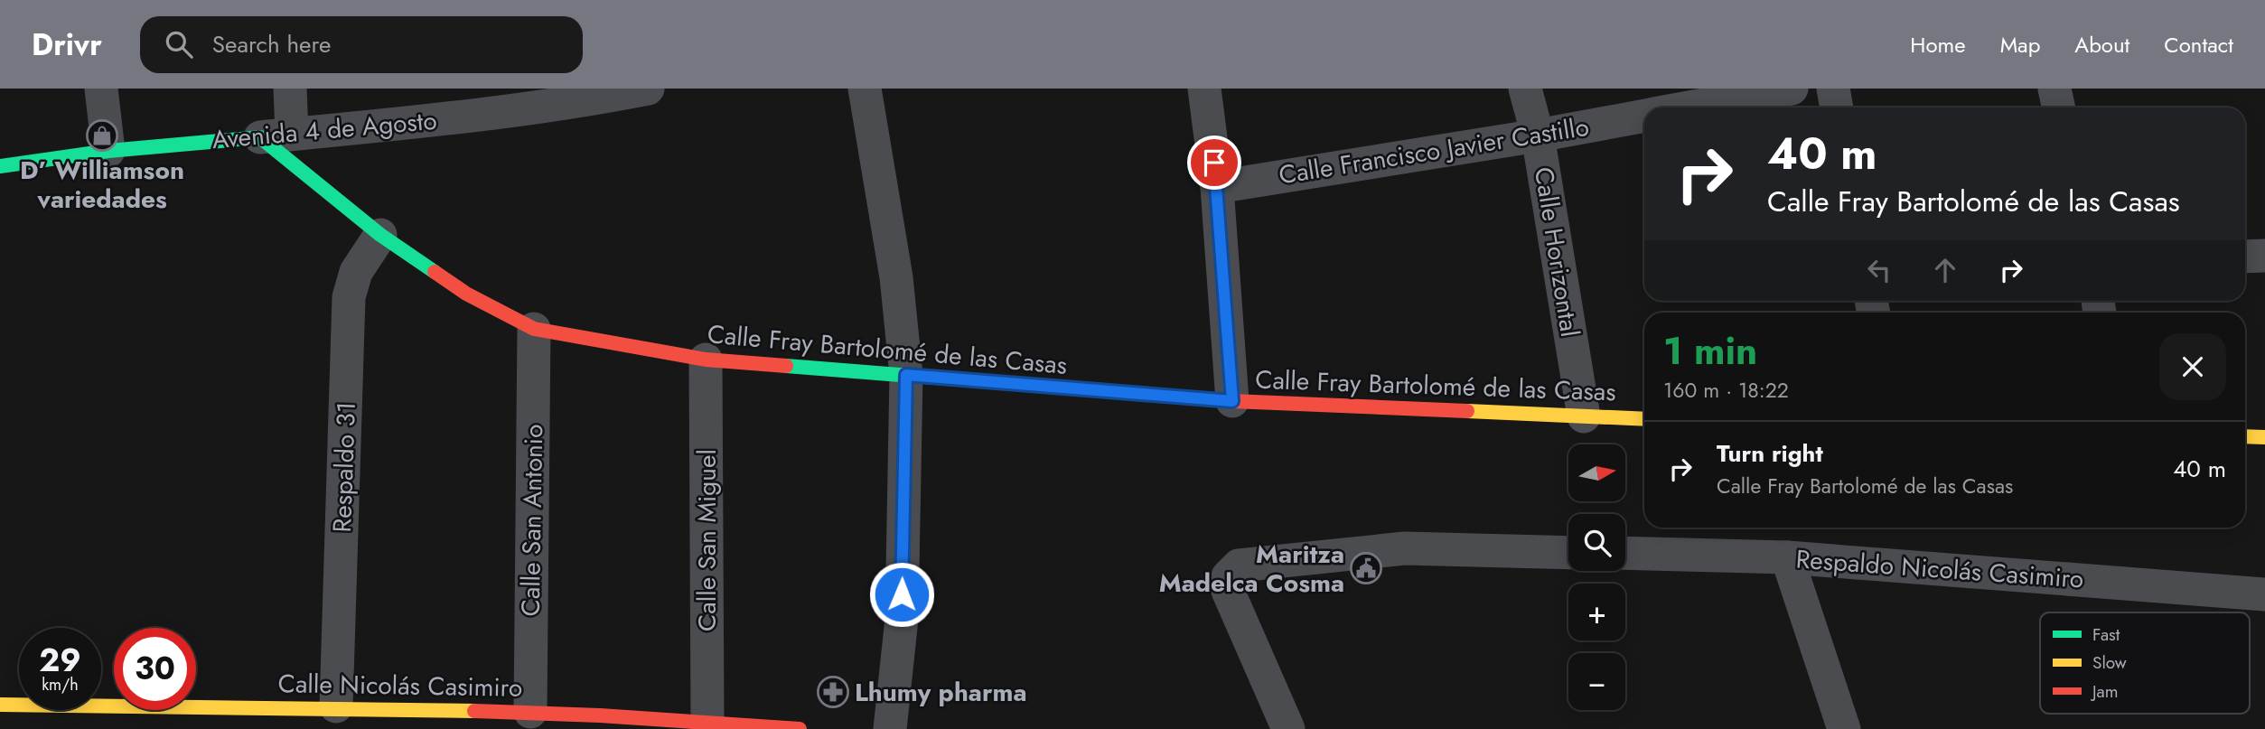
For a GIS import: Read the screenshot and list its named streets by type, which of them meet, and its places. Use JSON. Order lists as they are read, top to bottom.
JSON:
{
  "streets": {
    "main road": ["Avenida 4 de Agosto", "Calle Fray Bartolomé de las Casas", "Calle Nicolás Casimiro"],
    "street": [
      "Calle Francisco Javier Castillo",
      "Calle Horizontal",
      "Respaldo 31",
      "Calle San Antonio",
      "Calle San Miguel",
      "Respaldo Nicolás Casimiro"
    ]
  },
  "crossings": [
    ["Avenida 4 de Agosto", "Calle Fray Bartolomé de las Casas"],
    ["Calle Francisco Javier Castillo", "Calle Horizontal"],
    ["Calle Horizontal", "Calle Fray Bartolomé de las Casas"],
    ["Calle Fray Bartolomé de las Casas", "Respaldo 31"],
    ["Calle Fray Bartolomé de las Casas", "Calle San Antonio"],
    ["Calle Fray Bartolomé de las Casas", "Calle San Miguel"],
    ["Respaldo 31", "Calle Nicolás Casimiro"],
    ["Calle San Antonio", "Calle Nicolás Casimiro"],
    ["Calle San Miguel", "Calle Nicolás Casimiro"]
  ],
  "places": {
    "shop": ["D’ Williamson variedades"],
    "public building": ["Maritza Madelca Cosma"],
    "pharmacy": ["Lhumy pharma"]
  },
  "legend": ["Fast", "Slow", "Jam"],
  "north": "right",
  "page": {
    "header": "Drivr",
    "search": "Search here",
    "nav": [
      "Home",
      "Map",
      "About",
      "Contact"
    ],
    "turn": ["40 m", "Calle Fray Bartolomé de las Casas"],
    "heading": ["1 min", "160 m · 18:22"],
    "list": [
      {
        "name": "Turn right",
        "note": "Calle Fray Bartolomé de las Casas",
        "value": "40 m"
      }
    ],
    "map_buttons": ["+", "−"],
    "speed": "29 km/h",
    "limit": "30"
  }
}
